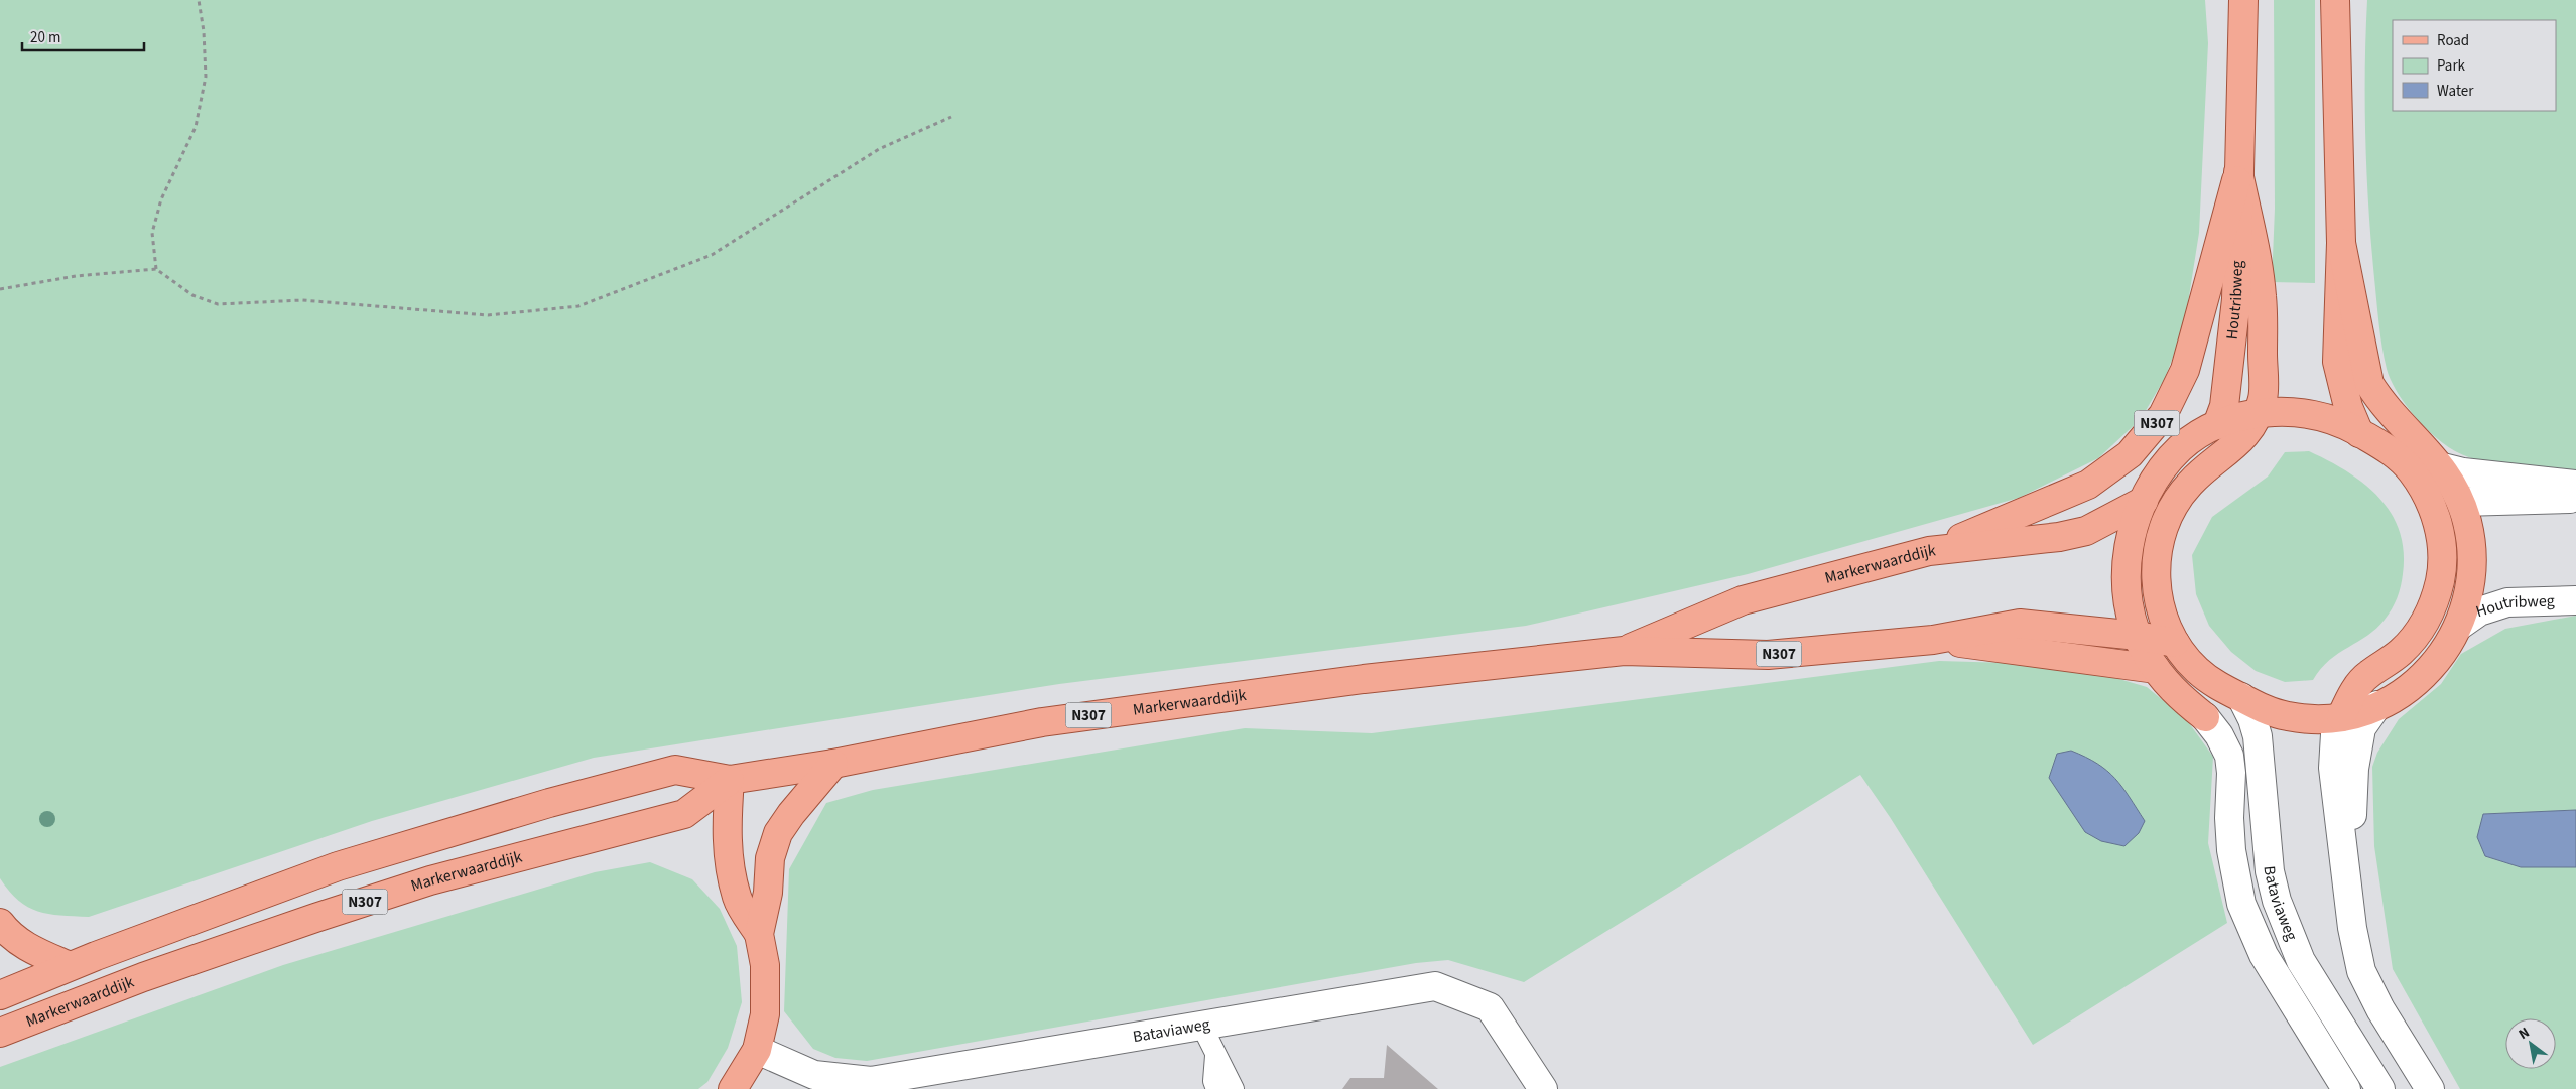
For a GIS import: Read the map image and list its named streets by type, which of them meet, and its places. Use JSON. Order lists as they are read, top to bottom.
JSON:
{
  "streets": {
    "main road": ["Houtribweg", "N307", "Markerwaarddijk"],
    "street": ["Bataviaweg"]
  },
  "crossings": [
    ["Houtribweg", "N307"],
    ["N307", "Markerwaarddijk"],
    ["N307", "Bataviaweg"]
  ],
  "legend": ["Road", "Park", "Water"],
  "scale_bar": "20 m",
  "north": "top left"
}
